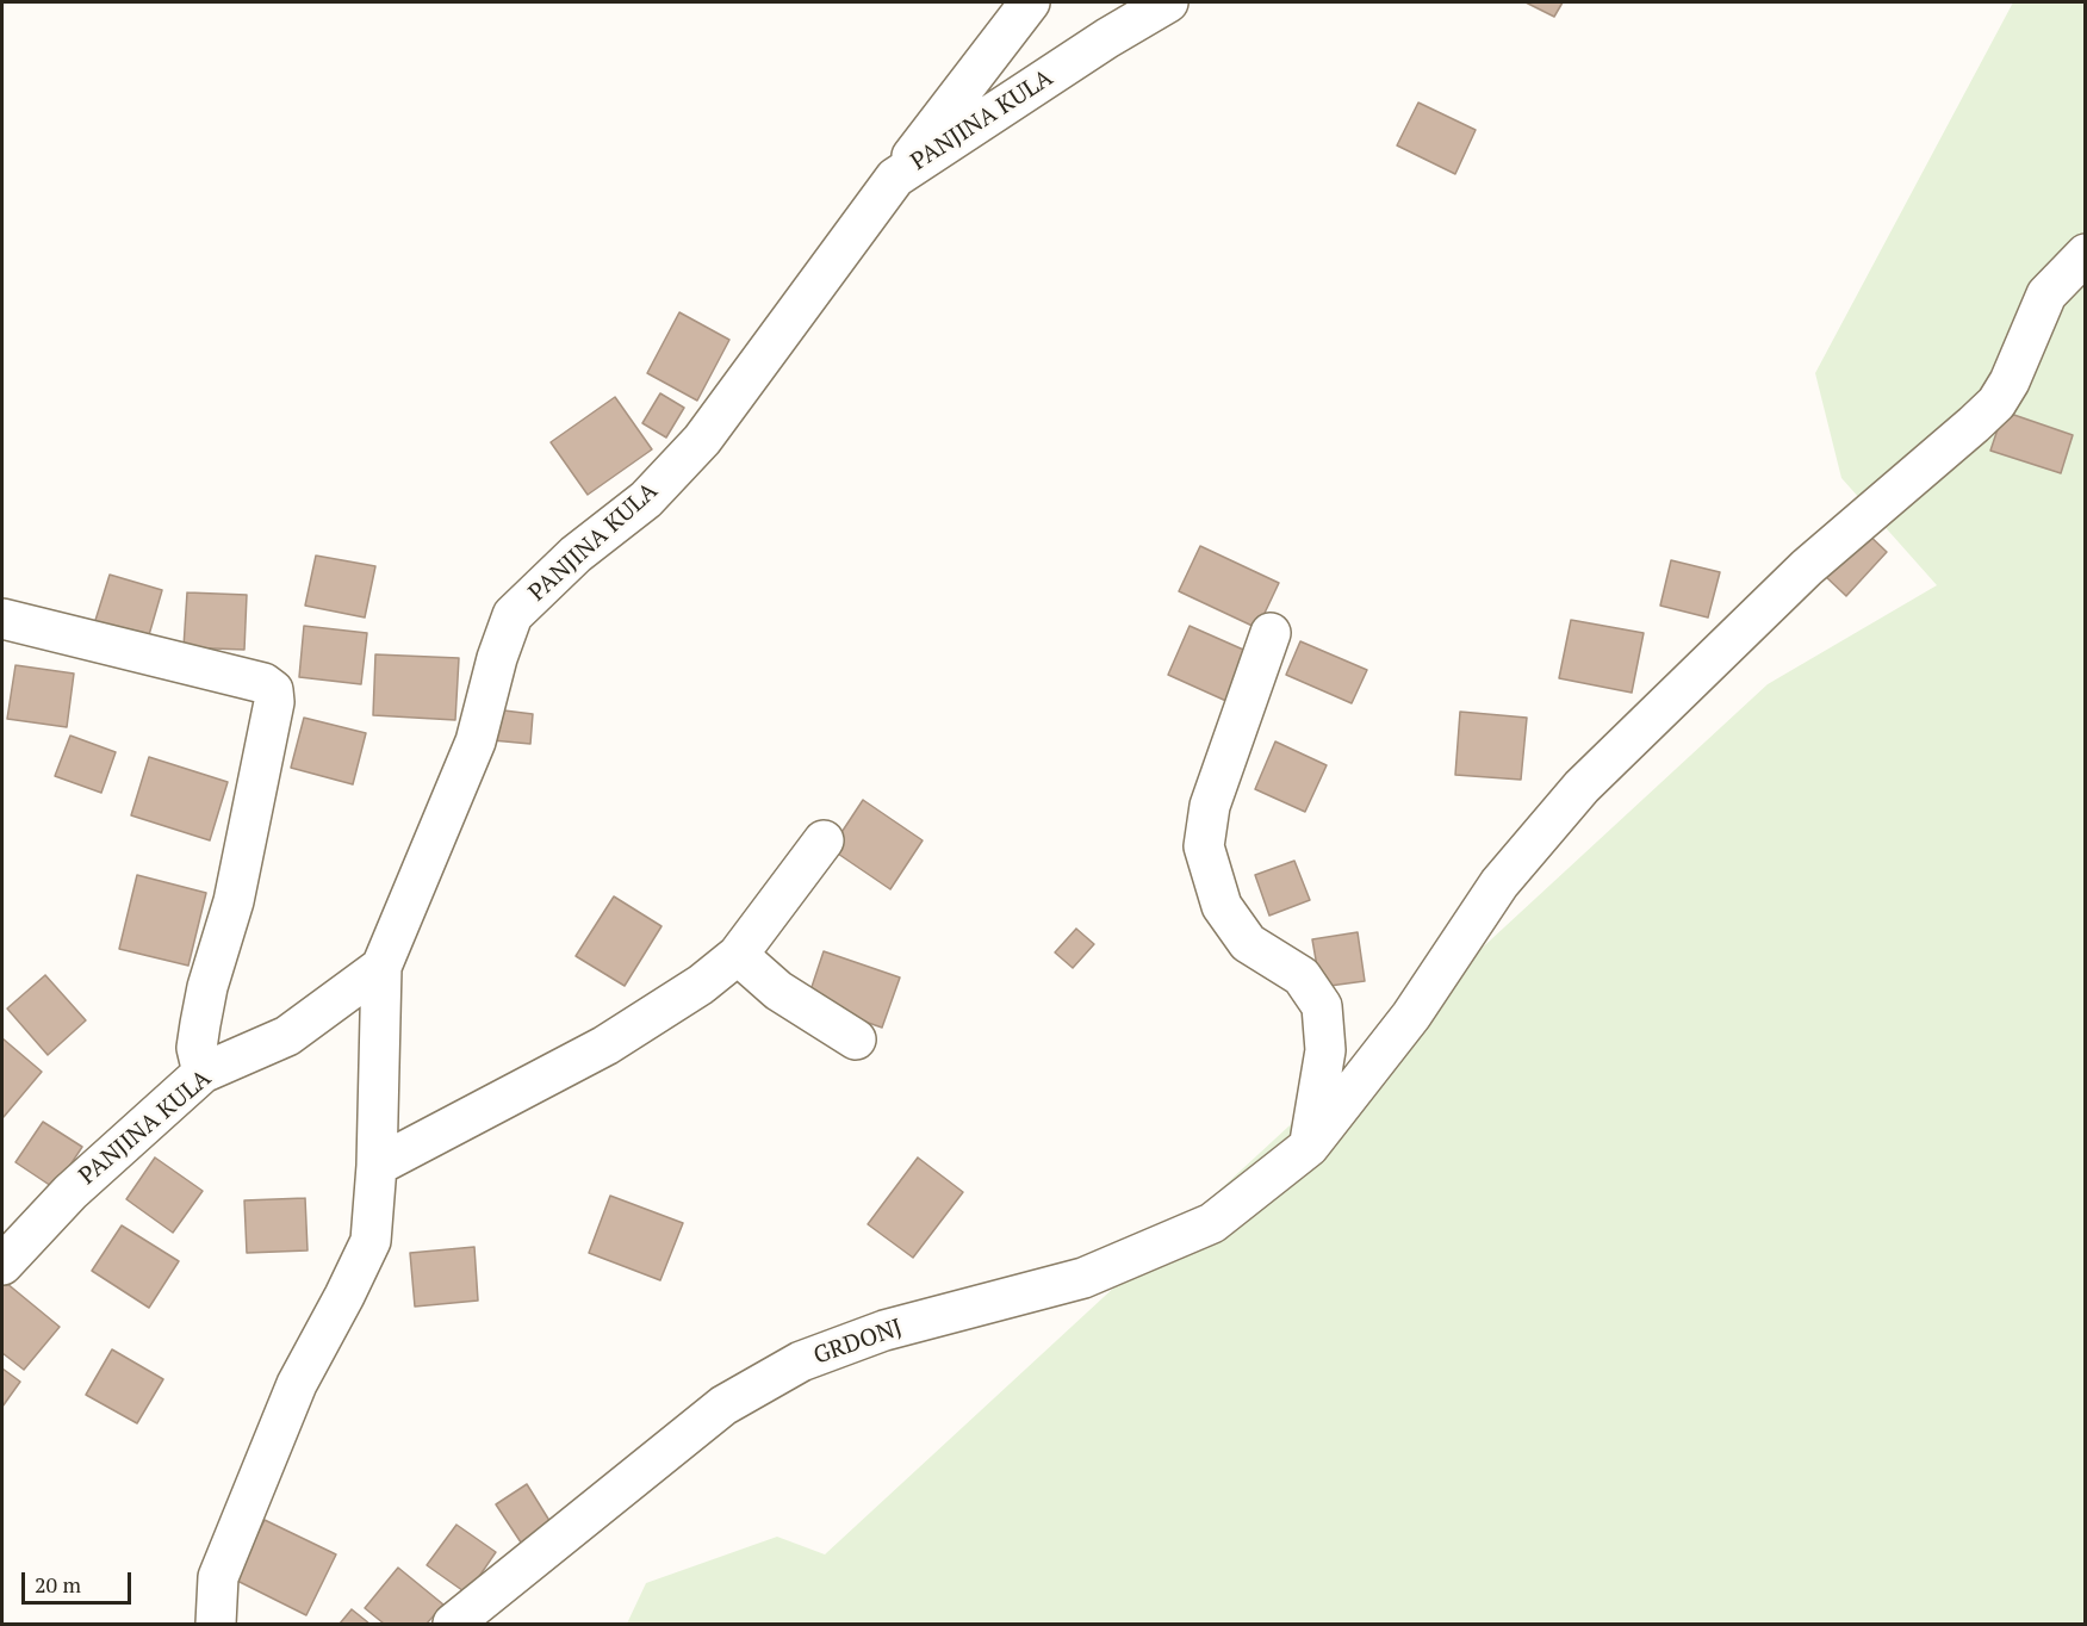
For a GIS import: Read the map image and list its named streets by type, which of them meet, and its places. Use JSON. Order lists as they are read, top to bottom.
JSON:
{
  "streets": {
    "street": ["PANJINA KULA", "GRDONJ"]
  },
  "scale_bar": "20 m"
}
